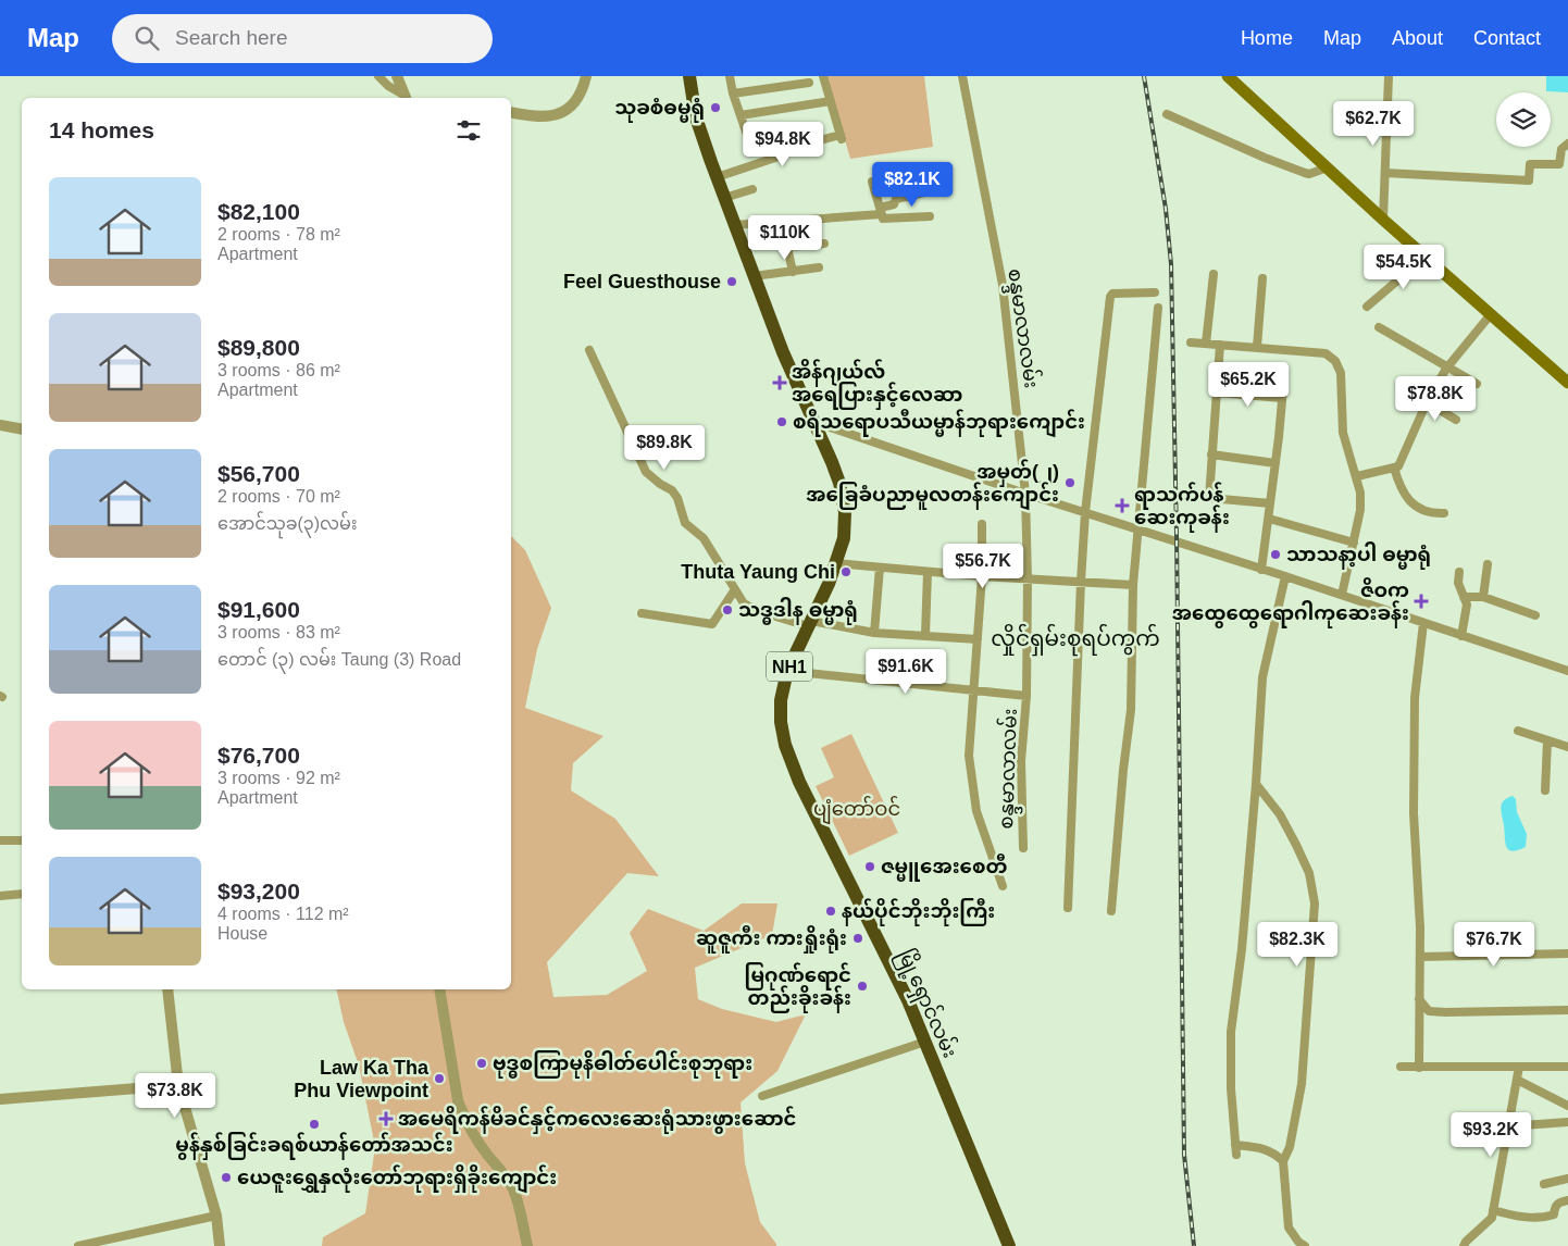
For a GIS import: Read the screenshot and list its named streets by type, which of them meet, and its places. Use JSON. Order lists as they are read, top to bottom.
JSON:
{
  "streets": {
    "highway": ["NH1", "မြို့ရှောင်လမ်း"],
    "street": ["စန္ဒမာလာလမ်း"]
  },
  "districts": ["လှိုင်ရှမ်းစုရပ်ကွက်"],
  "parks": ["ပျံတော်ဝင်"],
  "places": {
    "other": [
      "သုခစံဓမ္မရုံ",
      "Feel Guesthouse",
      "စရိသရောပသီယမ္မာန်ဘုရားကျောင်း",
      "အမှတ်(၂) အခြေခံပညာမူလတန်းကျောင်း",
      "သာသနာ့ပါ ဓမ္မာရုံ",
      "Thuta Yaung Chi",
      "သဒ္ဓဒါန ဓမ္မာရုံ",
      "ဇမ္မူအေးစေတီ",
      "နယ်ပိုင်ဘိုးဘိုးကြီး",
      "ဆူဇူကီး ကားရှိုးရုံး",
      "မြဂုဏ်ရောင် တည်းခိုးခန်း",
      "ဗုဒ္ဓစကြာမုနိဓါတ်ပေါင်းစုဘုရား",
      "Law Ka Tha Phu Viewpoint",
      "မွန်နှစ်ခြင်းခရစ်ယာန်တော်အသင်း",
      "ယေဇူးရွှေနှလုံးတော်ဘုရားရှိခိုးကျောင်း"
    ],
    "health": [
      "အိန်ဂျယ်လ် အရေပြားနှင့်လေဆာ",
      "ရာသက်ပန် ဆေးကုခန်း",
      "ဇိဝက အထွေထွေရောဂါကုဆေးခန်း",
      "အမေရိကန်မိခင်နှင့်ကလေးဆေးရုံသားဖွားဆောင်"
    ]
  },
  "page": {
    "header": "Map",
    "search": "Search here",
    "nav": [
      "Home",
      "Map",
      "About",
      "Contact"
    ],
    "heading": "14 homes",
    "price": [
      "$62.7K",
      "$94.8K",
      "$82.1K",
      "$110K",
      "$54.5K",
      "$65.2K",
      "$78.8K",
      "$89.8K",
      "$56.7K",
      "$91.6K",
      "$82.3K",
      "$76.7K",
      "$73.8K",
      "$93.2K"
    ],
    "list": [
      {
        "name": "$82,100",
        "note": "2 rooms · 78 m² · Apartment"
      },
      {
        "name": "$89,800",
        "note": "3 rooms · 86 m² · Apartment"
      },
      {
        "name": "$56,700",
        "note": "2 rooms · 70 m² · အောင်သုခ(၃)လမ်း"
      },
      {
        "name": "$91,600",
        "note": "3 rooms · 83 m² · တောင် (၃) လမ်း Taung (3) Road"
      },
      {
        "name": "$76,700",
        "note": "3 rooms · 92 m² · Apartment"
      },
      {
        "name": "$93,200",
        "note": "4 rooms · 112 m² · House"
      }
    ]
  }
}
